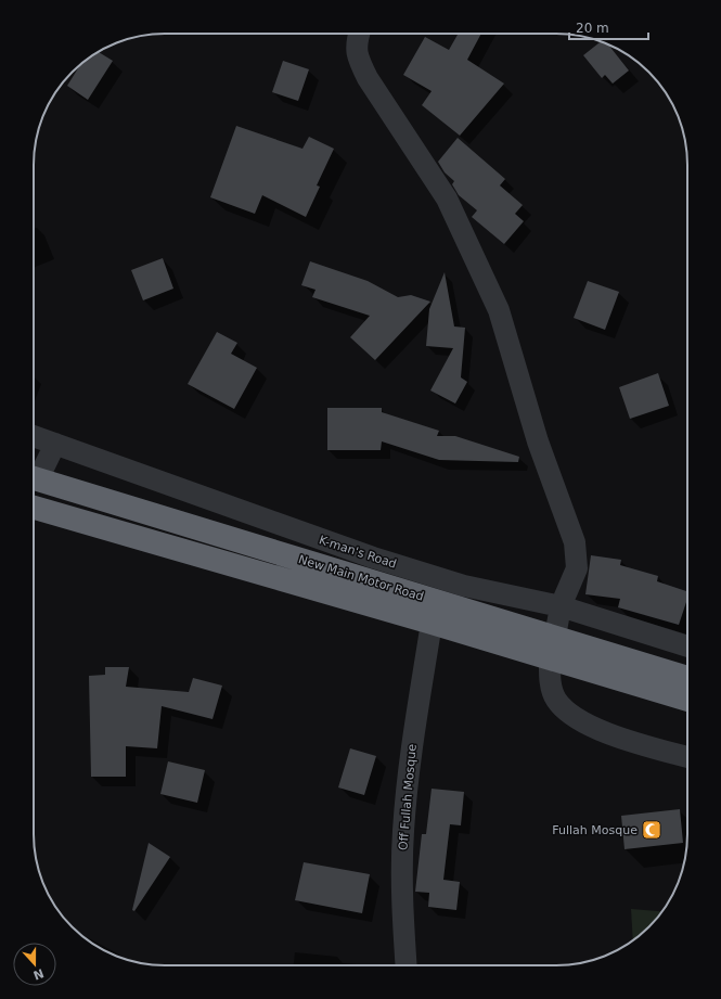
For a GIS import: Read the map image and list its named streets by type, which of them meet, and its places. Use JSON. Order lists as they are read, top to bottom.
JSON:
{
  "streets": {
    "highway": ["New Main Motor Road"],
    "street": ["K-man's Road", "Off Fullah Mosque"]
  },
  "crossings": [
    ["New Main Motor Road", "Off Fullah Mosque"]
  ],
  "places": {
    "mosque": ["Fullah Mosque"]
  },
  "scale_bar": "20 m",
  "north": "bottom"
}
